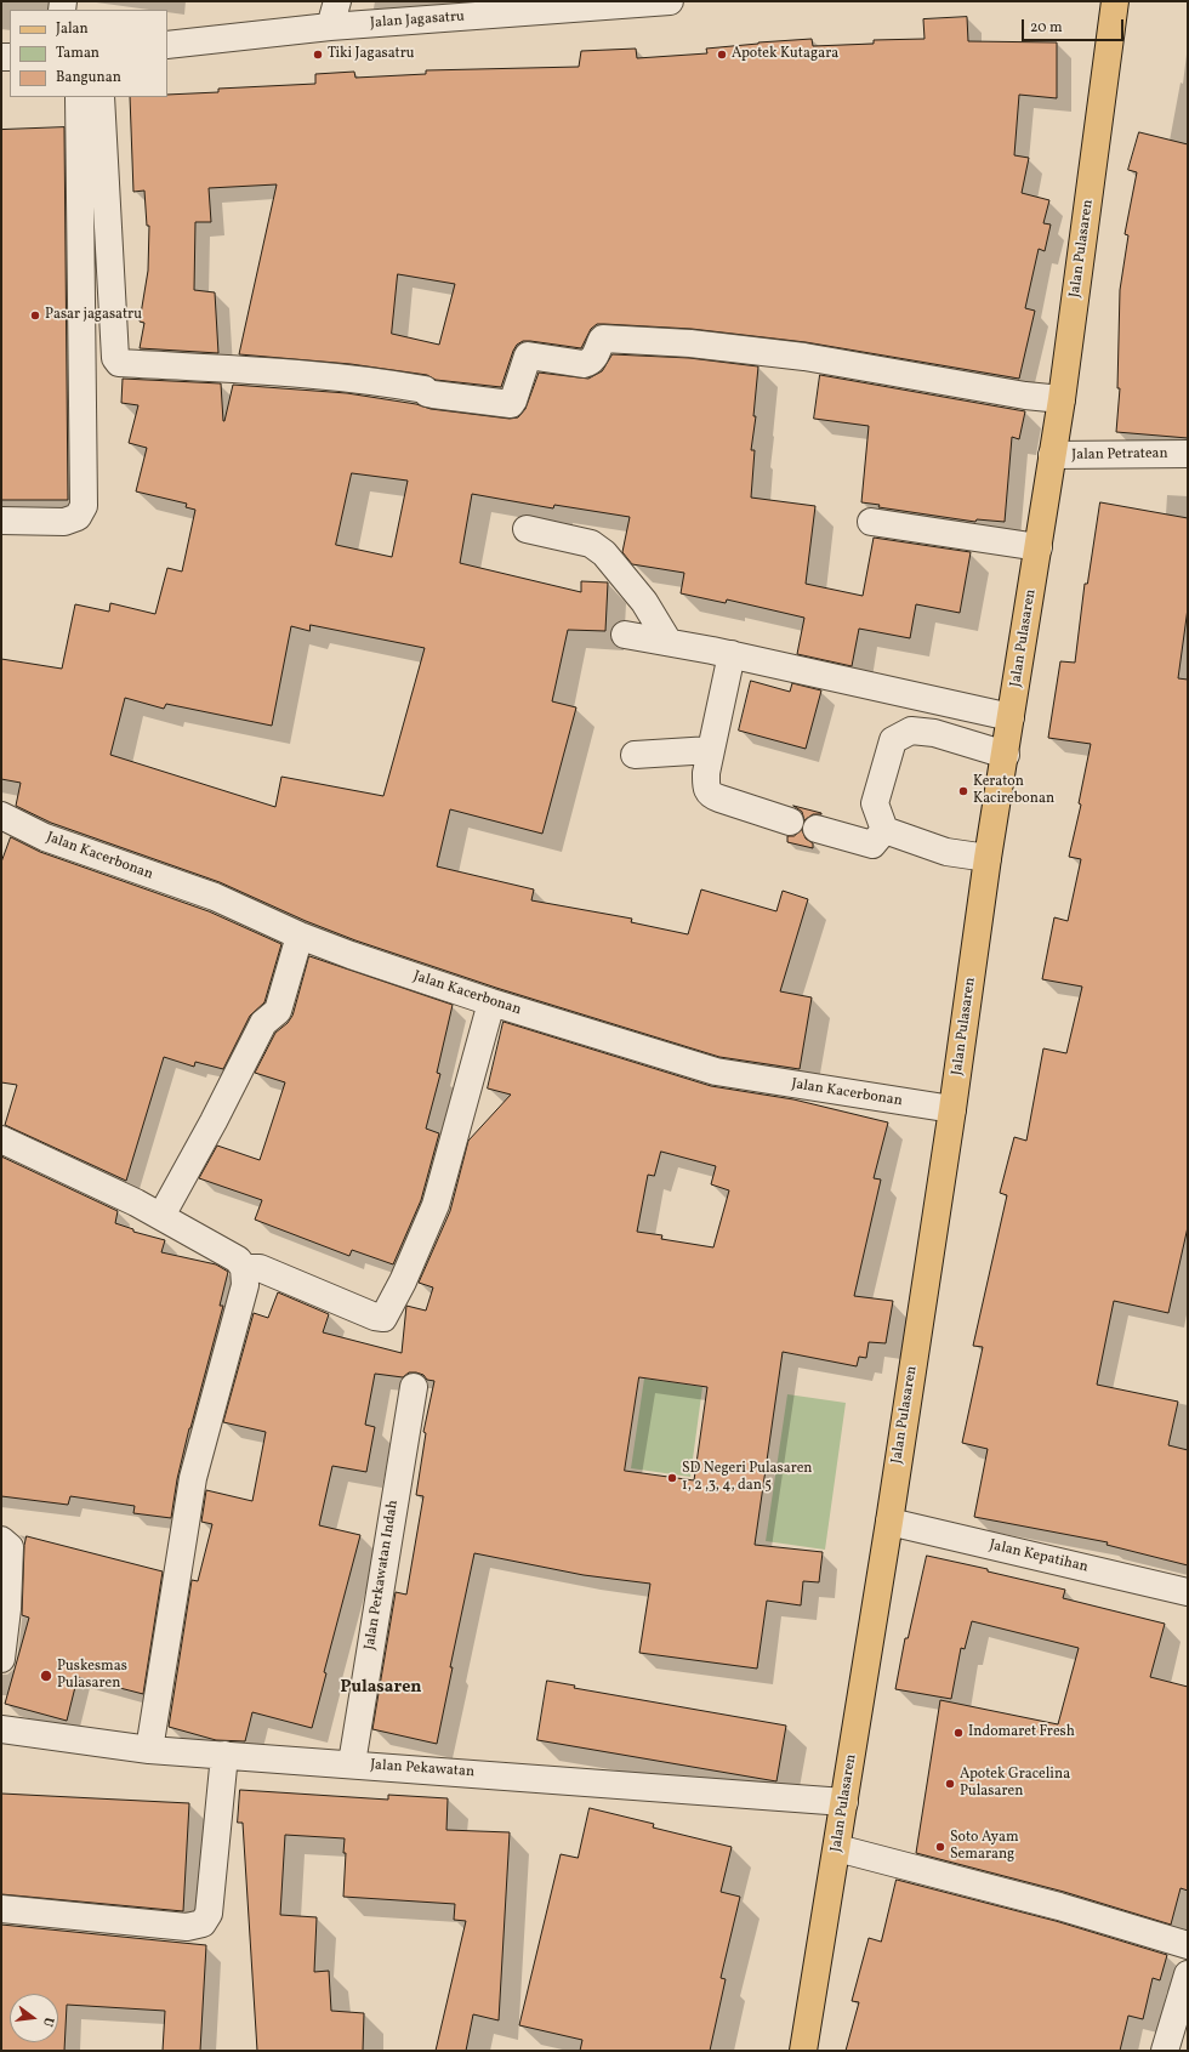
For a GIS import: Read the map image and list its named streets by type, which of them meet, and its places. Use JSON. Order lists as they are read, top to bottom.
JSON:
{
  "streets": {
    "main road": ["Jalan Pulasaren"],
    "street": [
      "Jalan Jagasatru",
      "Jalan Petratean",
      "Jalan Kacerbonan",
      "Jalan Kepatihan",
      "Jalan Perkawatan Indah",
      "Jalan Pekawatan"
    ]
  },
  "crossings": [
    ["Jalan Pulasaren", "Jalan Petratean"],
    ["Jalan Pulasaren", "Jalan Kacerbonan"],
    ["Jalan Pulasaren", "Jalan Kepatihan"],
    ["Jalan Pulasaren", "Jalan Pekawatan"],
    ["Jalan Perkawatan Indah", "Jalan Pekawatan"]
  ],
  "districts": ["Pulasaren"],
  "places": [
    "Tiki Jagasatru",
    "Apotek Kutagara",
    "Pasar jagasatru",
    "Keraton Kacirebonan",
    "SD Negeri Pulasaren 1, 2 ,3, 4, dan 5",
    "Puskesmas Pulasaren",
    "Indomaret Fresh",
    "Apotek Gracelina Pulasaren",
    "Soto Ayam Semarang"
  ],
  "legend": ["Jalan", "Taman", "Bangunan"],
  "scale_bar": "20 m",
  "north": "right"
}
